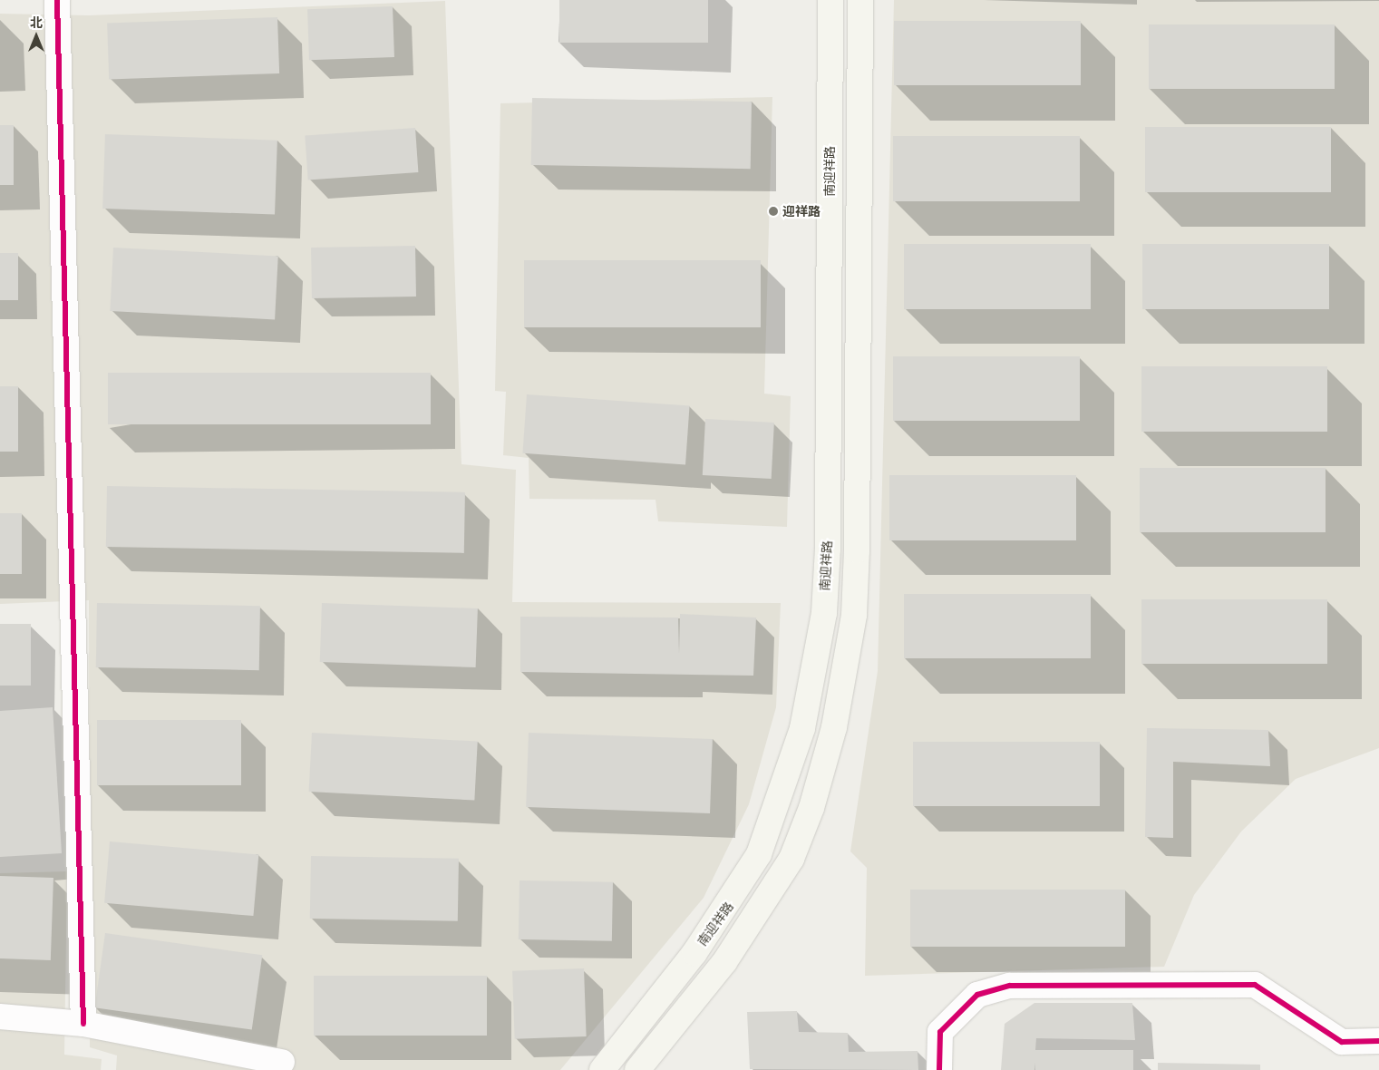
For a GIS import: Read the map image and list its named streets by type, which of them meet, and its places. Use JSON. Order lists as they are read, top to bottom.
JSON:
{
  "streets": {
    "main road": ["南迎祥路"]
  },
  "places": ["迎祥路"],
  "north": "top"
}
